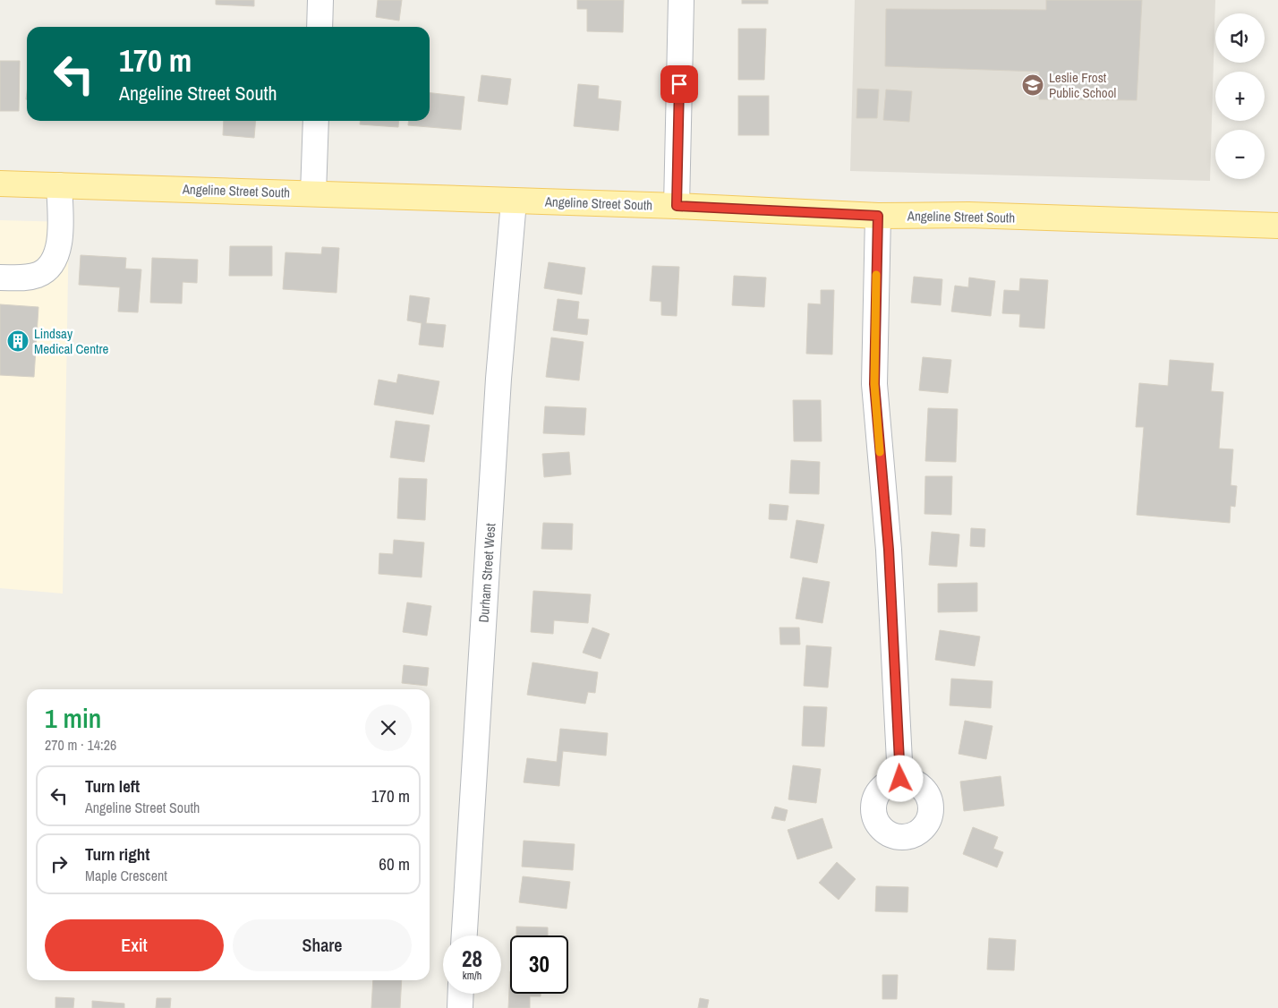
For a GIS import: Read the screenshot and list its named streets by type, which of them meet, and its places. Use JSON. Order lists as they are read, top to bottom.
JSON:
{
  "streets": {
    "main road": ["Angeline Street South"],
    "street": ["Durham Street West"]
  },
  "crossings": [
    ["Angeline Street South", "Durham Street West"]
  ],
  "places": {
    "school or university": ["Leslie Frost Public School"],
    "building": ["Lindsay Medical Centre"]
  },
  "page": {
    "map_buttons": ["+", "−"],
    "turn": ["170 m", "Angeline Street South"],
    "heading": ["1 min", "270 m · 14:26"],
    "list": [
      {
        "name": "Turn left",
        "note": "Angeline Street South",
        "value": "170 m"
      },
      {
        "name": "Turn right",
        "note": "Maple Crescent",
        "value": "60 m"
      }
    ],
    "buttons": ["Exit", "Share"],
    "speed": "28 km/h",
    "limit": "30"
  }
}
